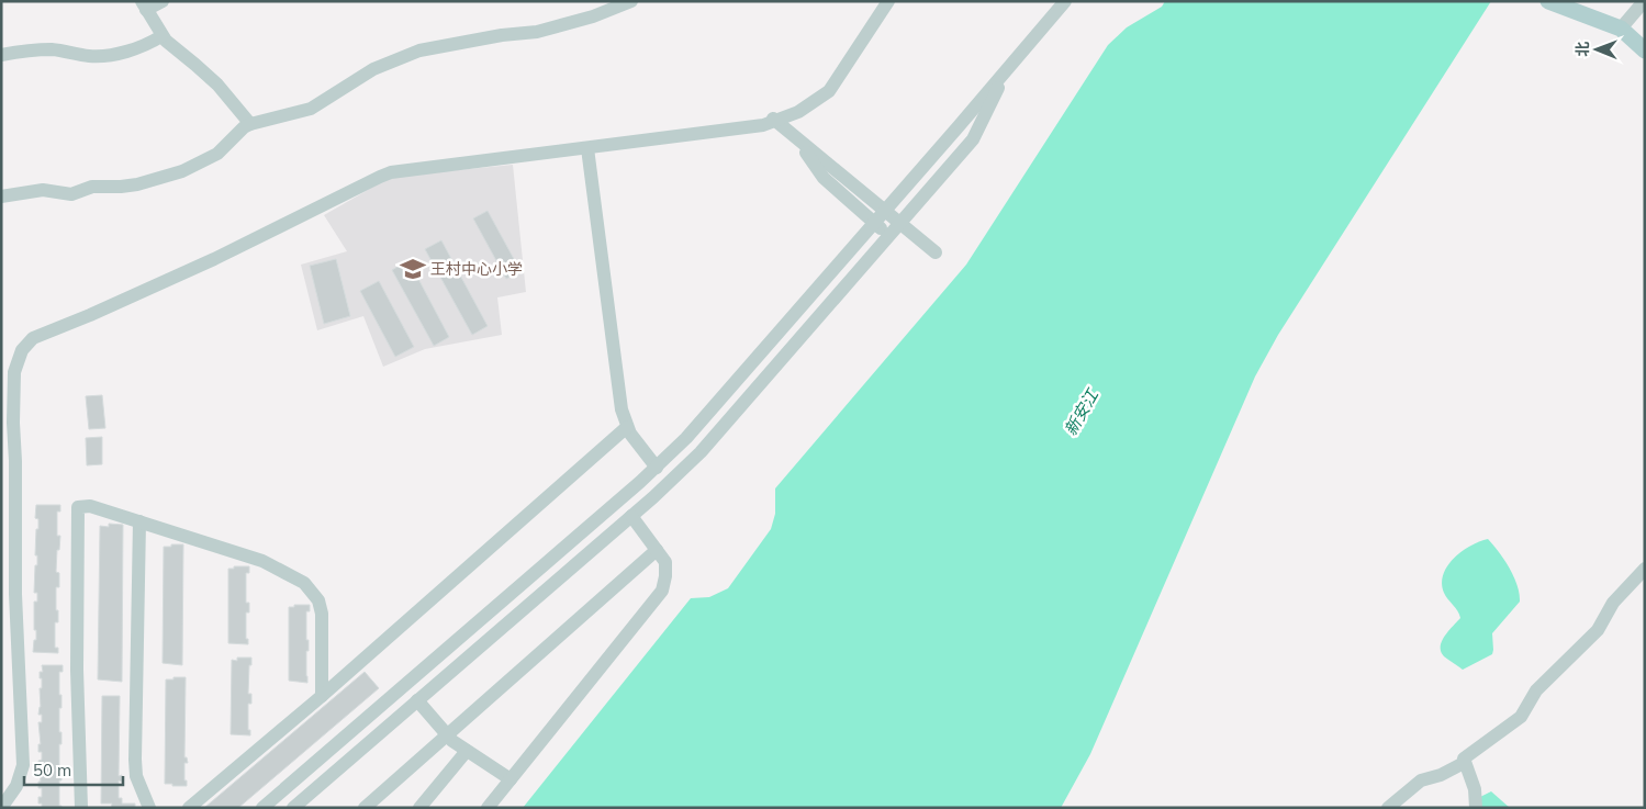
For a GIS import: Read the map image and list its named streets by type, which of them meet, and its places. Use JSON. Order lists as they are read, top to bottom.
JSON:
{
  "water": ["新安江"],
  "places": {
    "school or university": ["王村中心小学"]
  },
  "scale_bar": "50 m",
  "north": "left"
}
